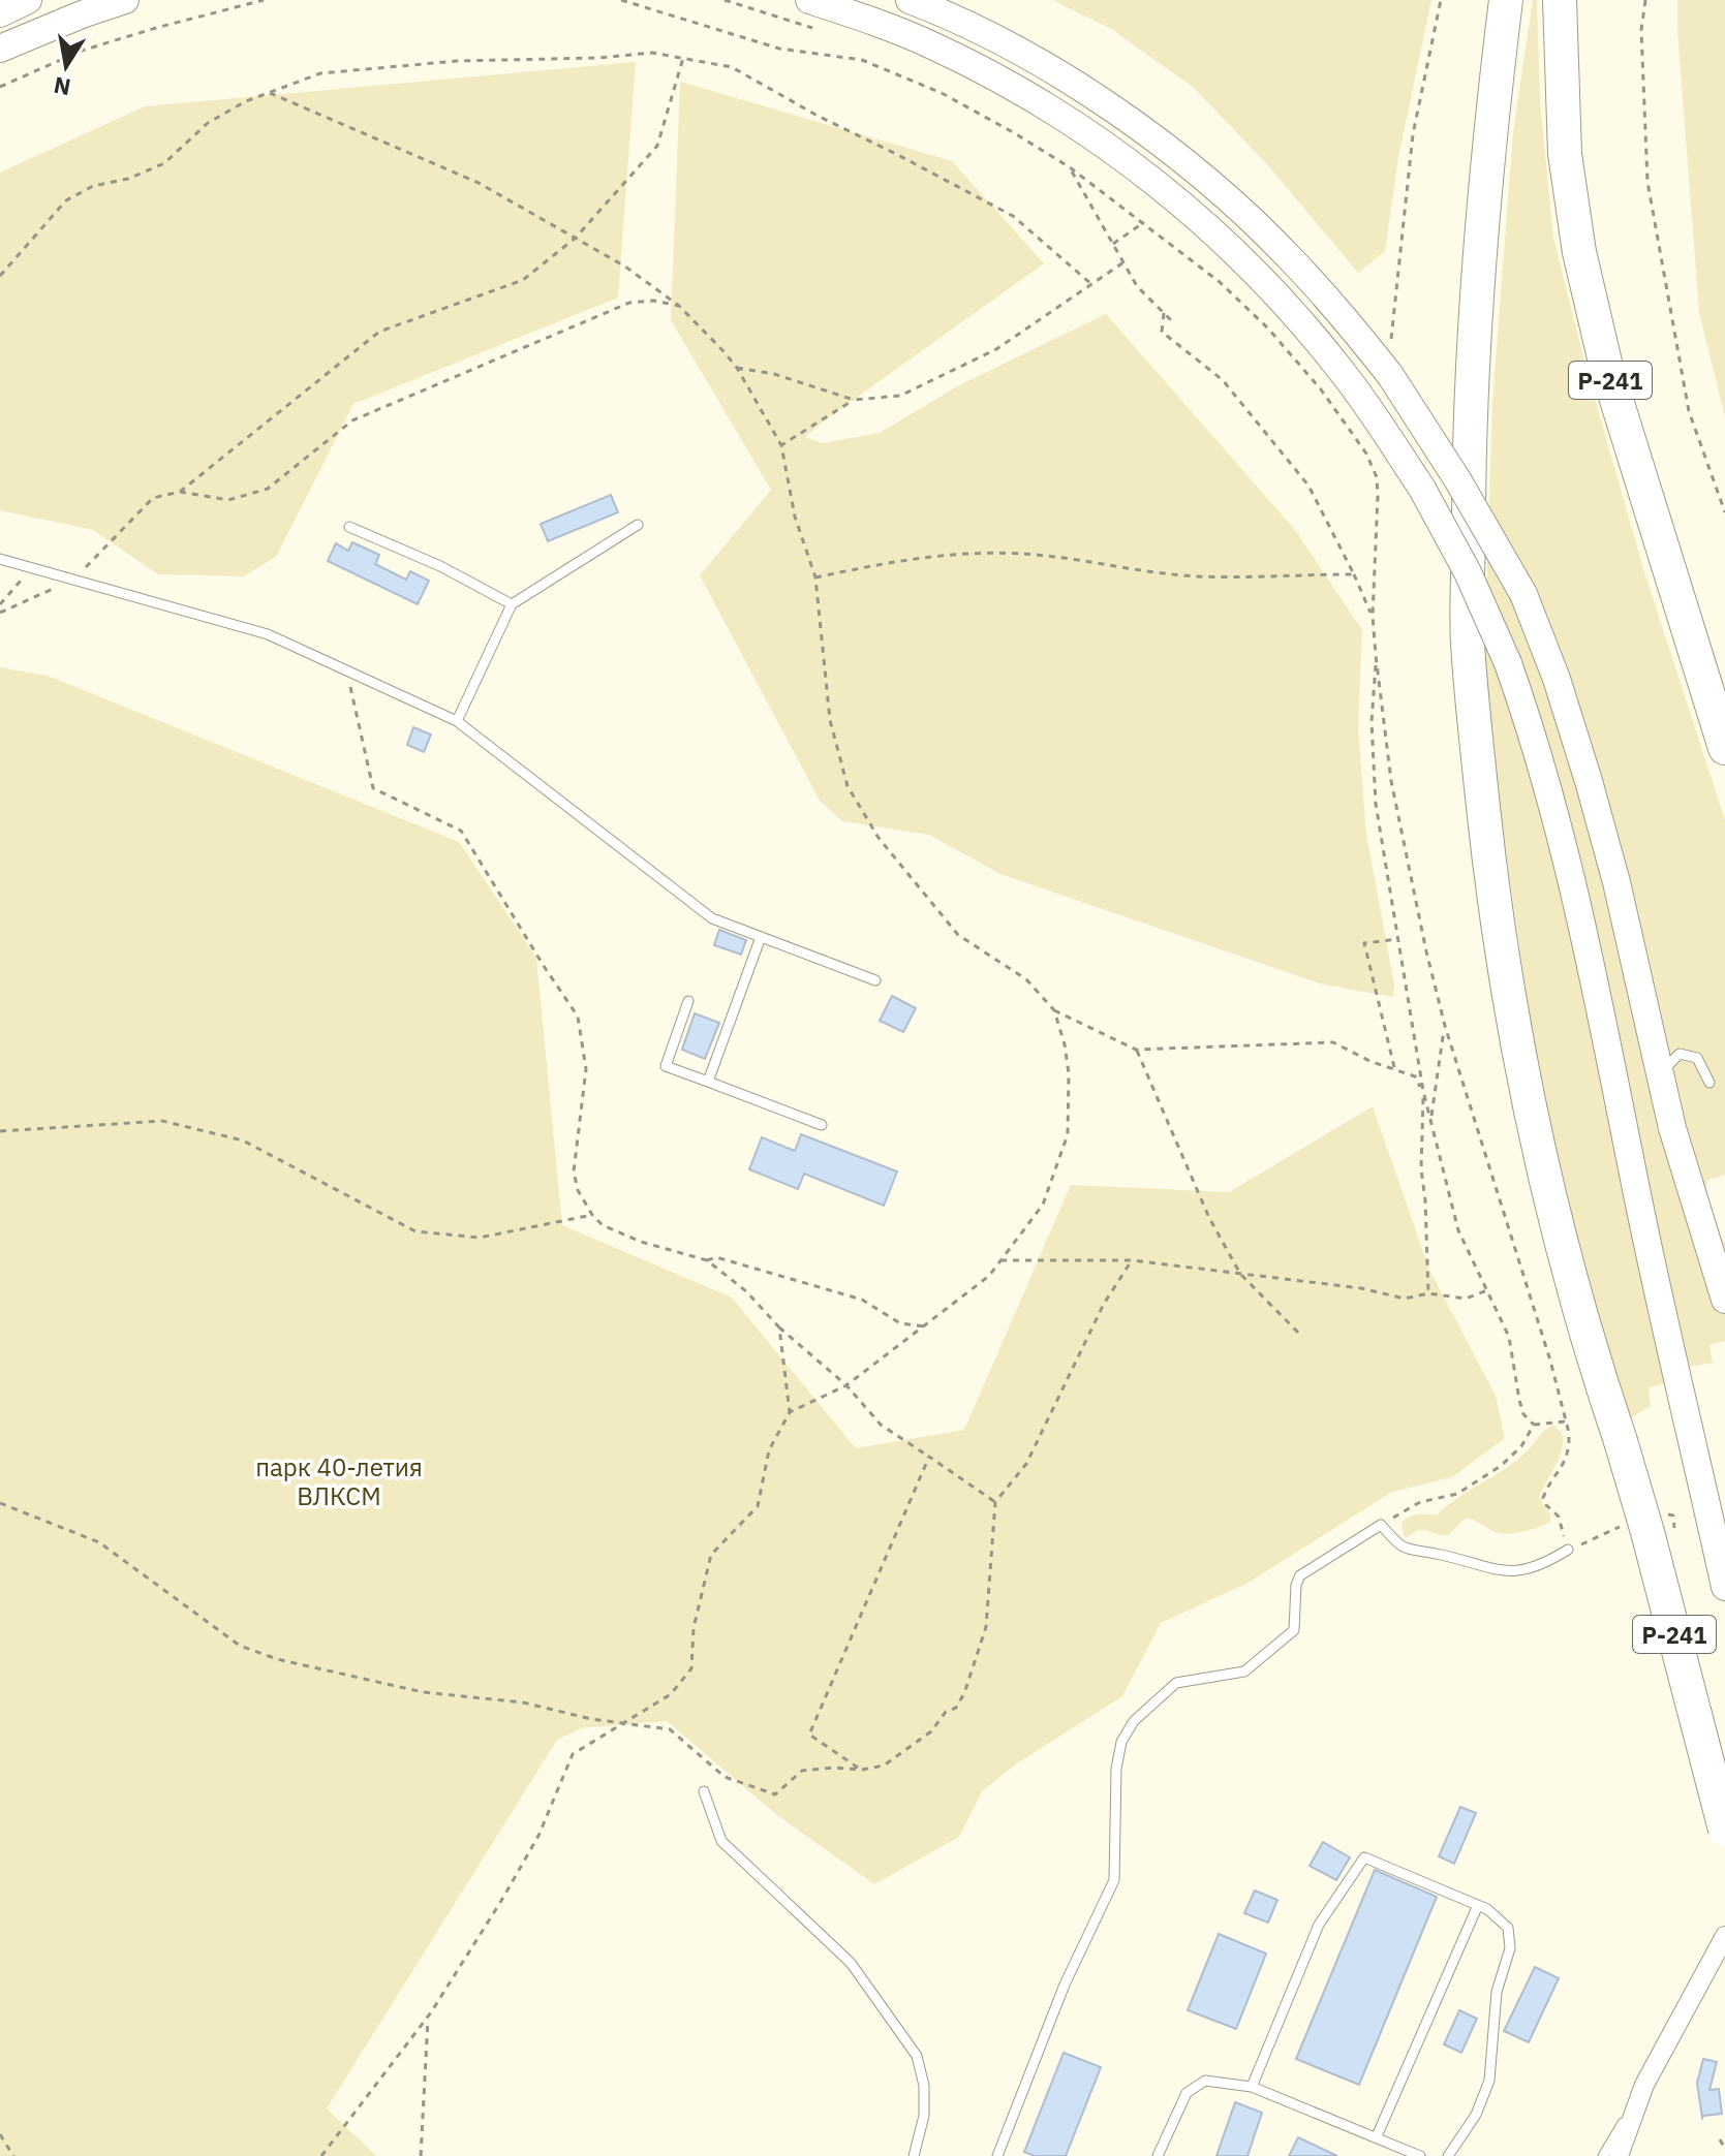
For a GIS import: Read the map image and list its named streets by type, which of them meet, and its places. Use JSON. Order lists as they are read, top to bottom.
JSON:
{
  "streets": {
    "highway": ["Р-241"]
  },
  "parks": ["парк 40-летия ВЛКСМ"],
  "north": "bottom"
}
